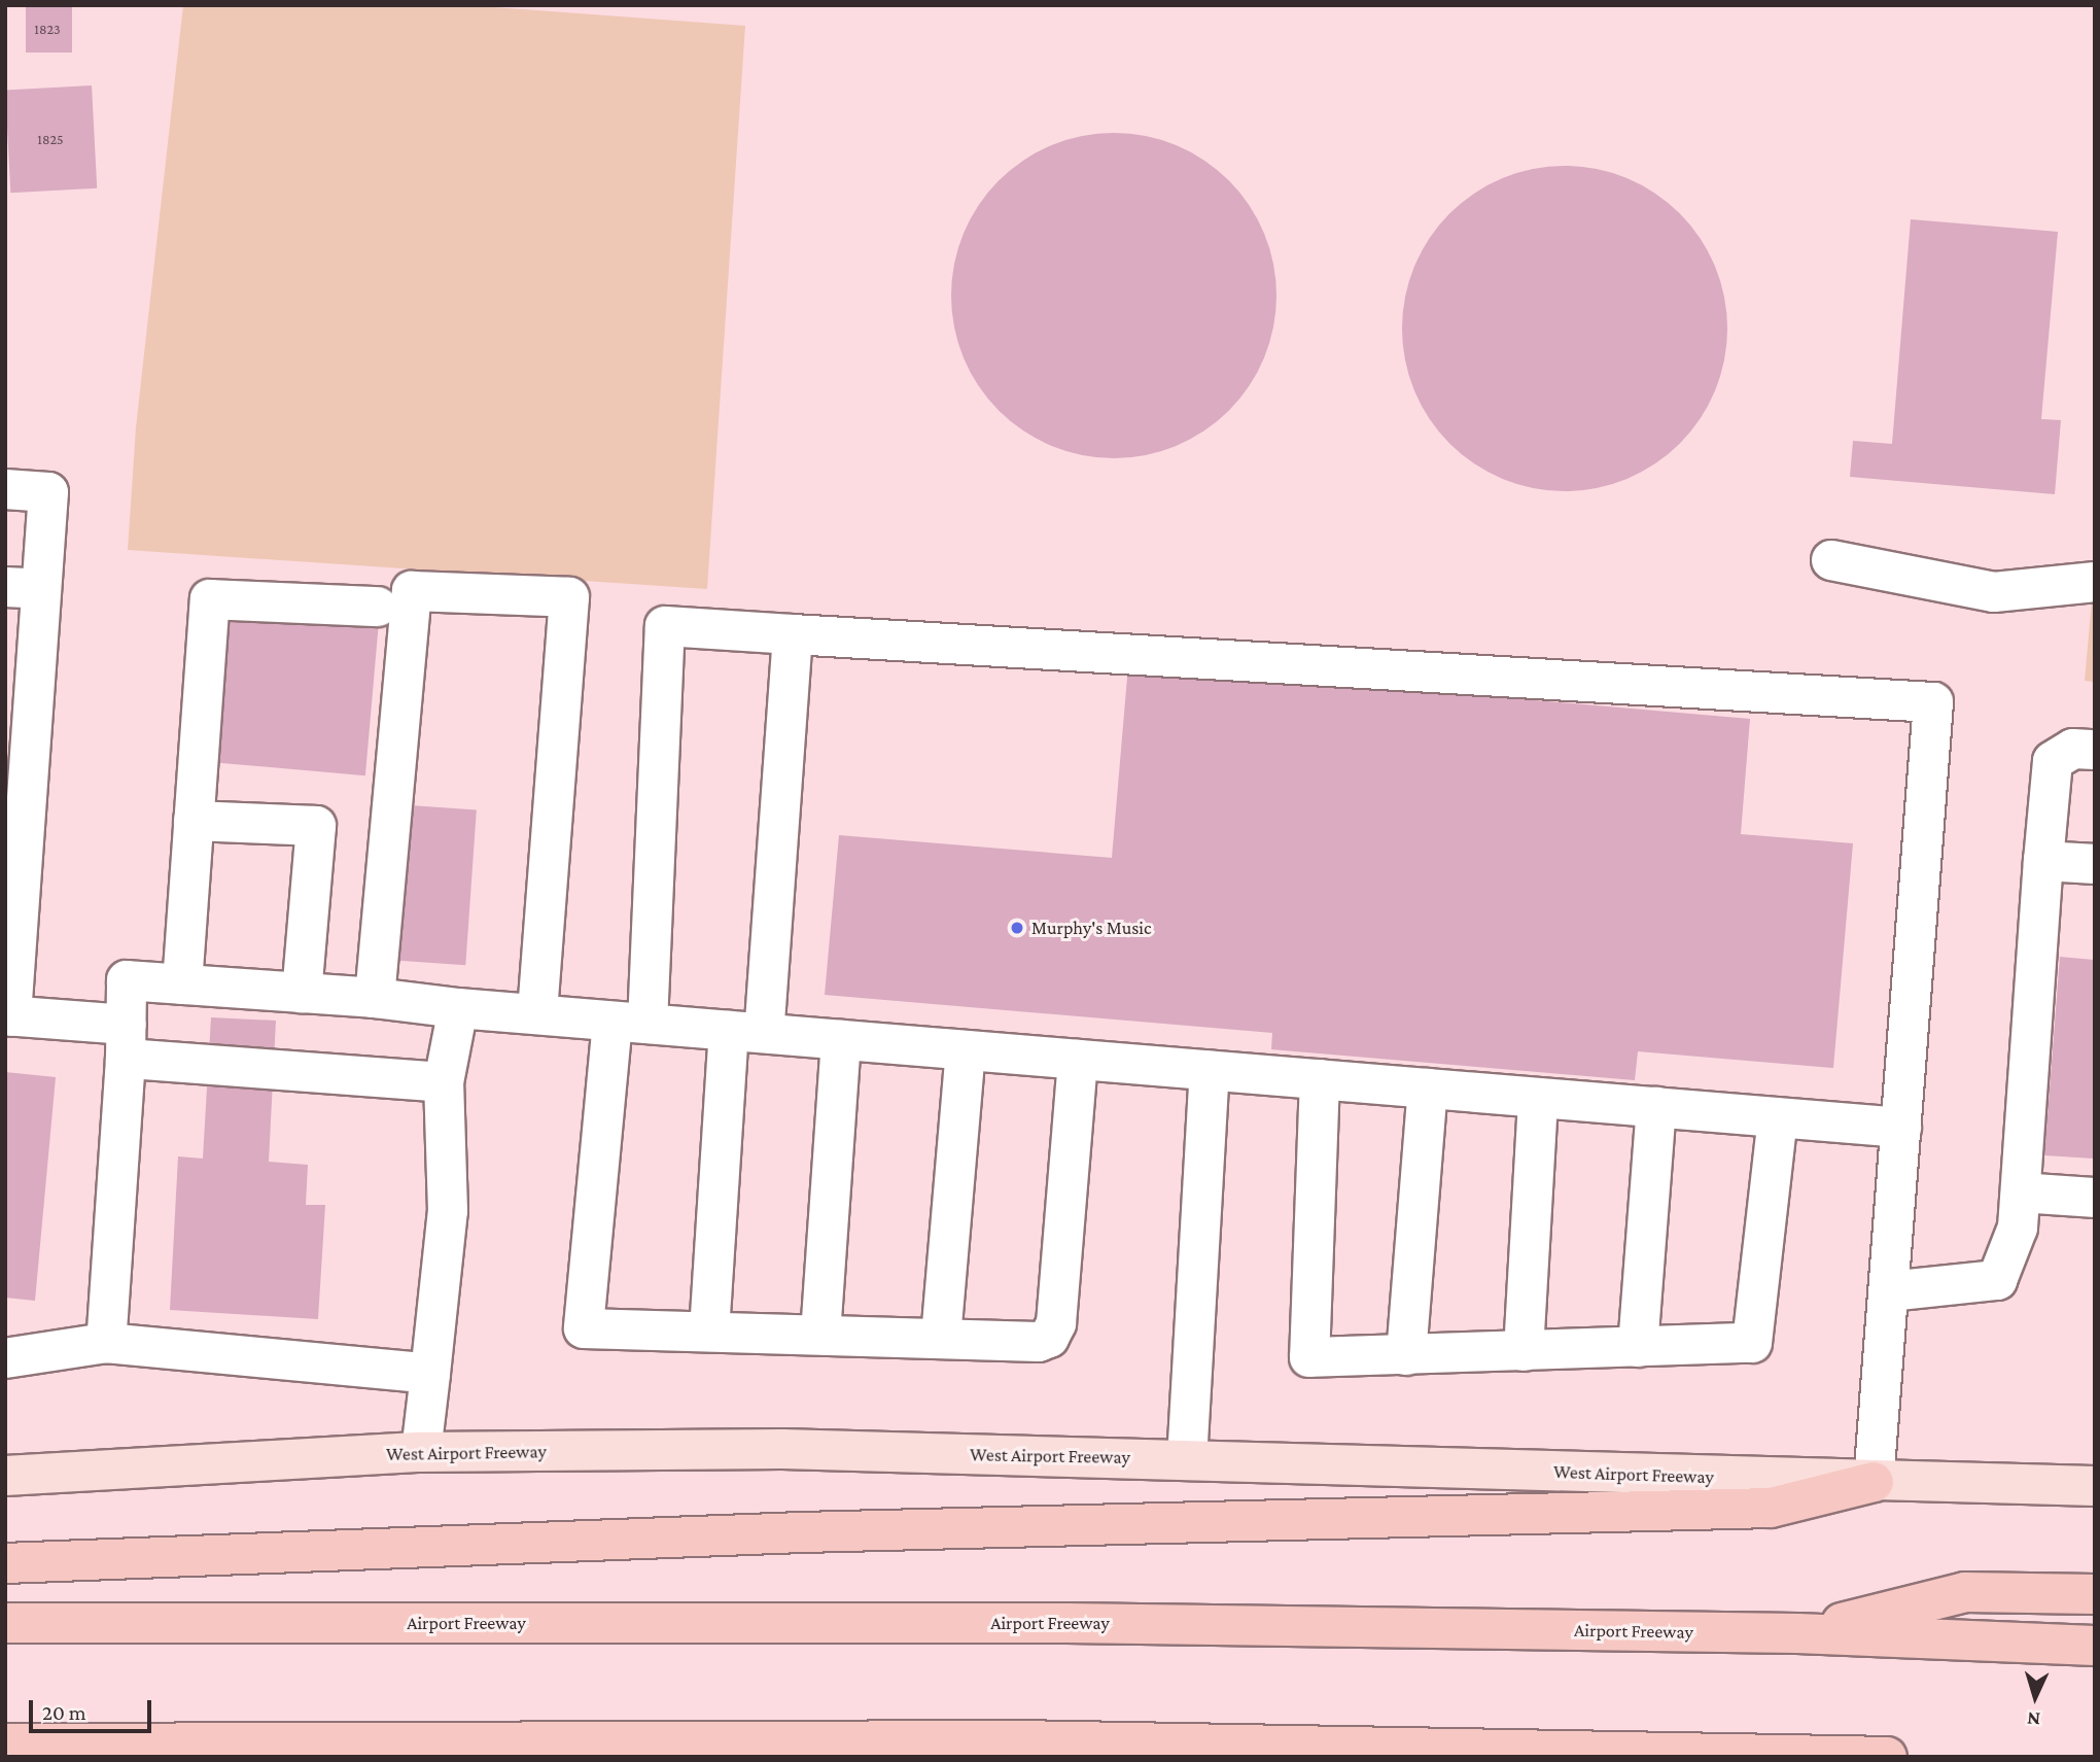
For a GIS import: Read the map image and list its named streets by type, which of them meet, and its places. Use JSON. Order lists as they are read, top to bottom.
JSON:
{
  "streets": {
    "highway": ["Airport Freeway"],
    "main road": ["West Airport Freeway"]
  },
  "places": ["Murphy's Music"],
  "house_numbers": ["1823", "1825"],
  "scale_bar": "20 m",
  "north": "bottom"
}
